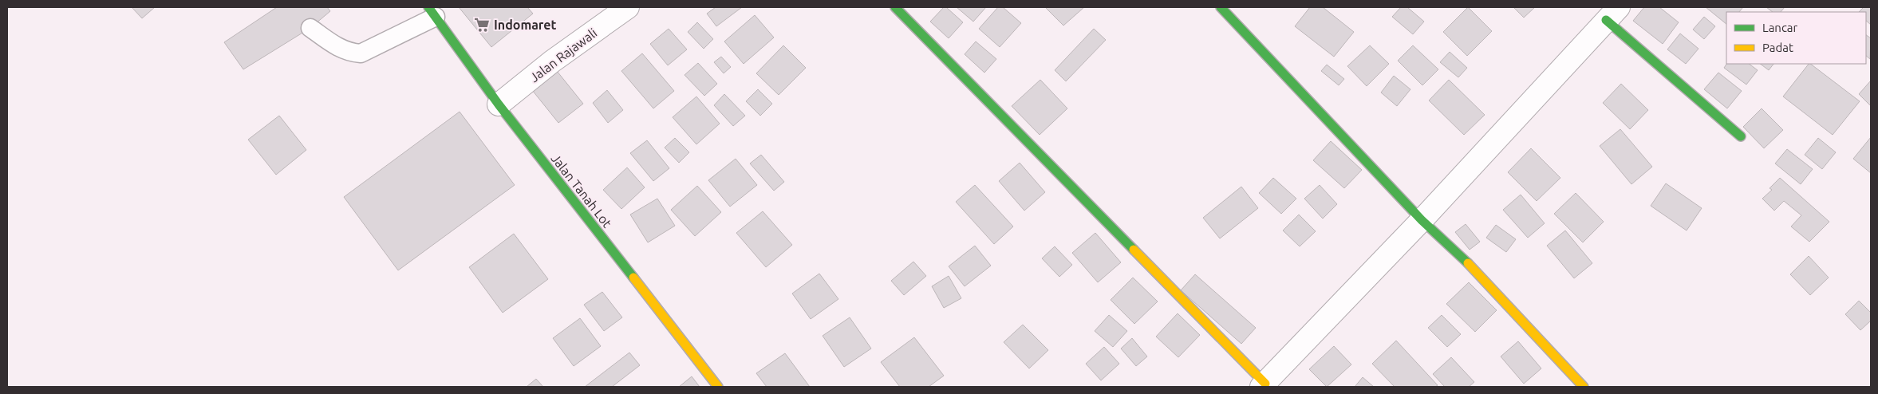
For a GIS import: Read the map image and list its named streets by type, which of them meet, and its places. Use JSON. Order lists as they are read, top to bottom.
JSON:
{
  "streets": {
    "street": ["Jalan Rajawali", "Jalan Tanah Lot"]
  },
  "crossings": [
    ["Jalan Rajawali", "Jalan Tanah Lot"]
  ],
  "places": {
    "supermarket": ["Indomaret"]
  },
  "legend": ["Lancar", "Padat"]
}
